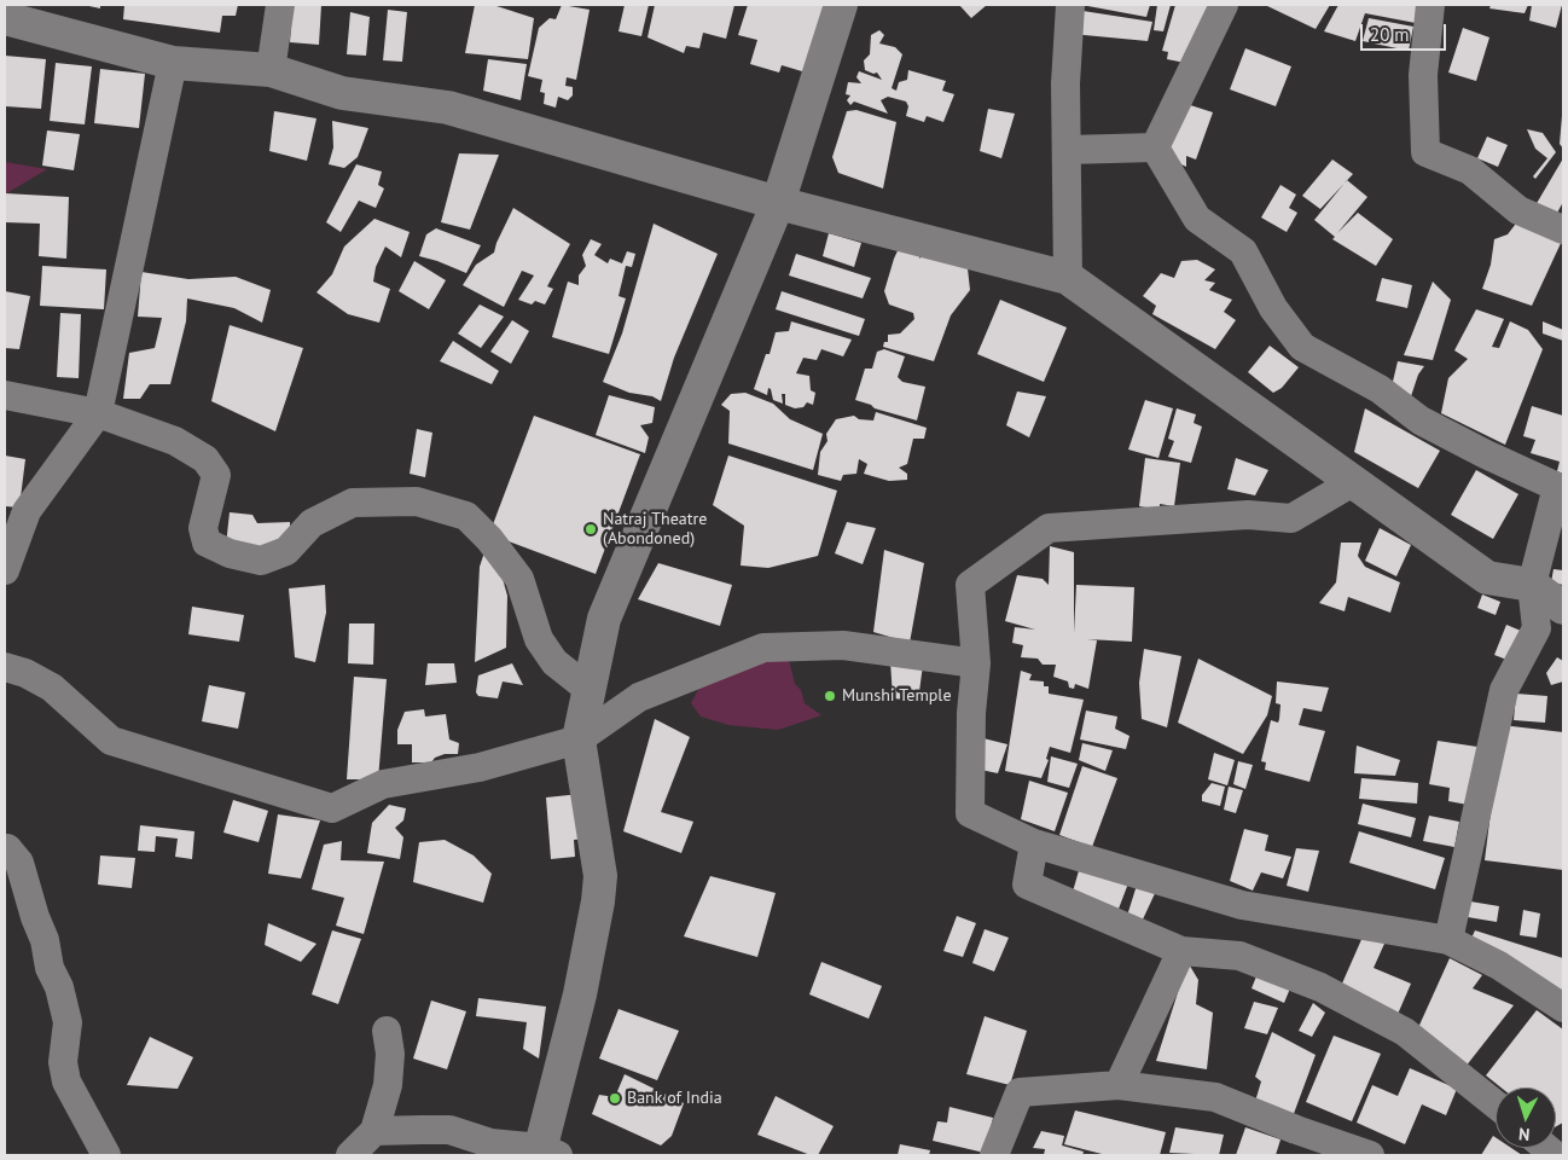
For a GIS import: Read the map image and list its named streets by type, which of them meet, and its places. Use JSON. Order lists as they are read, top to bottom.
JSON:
{
  "places": ["Natraj Theatre (Abondoned)", "Munshi Temple", "Bank of India"],
  "scale_bar": "20 m",
  "north": "bottom"
}
